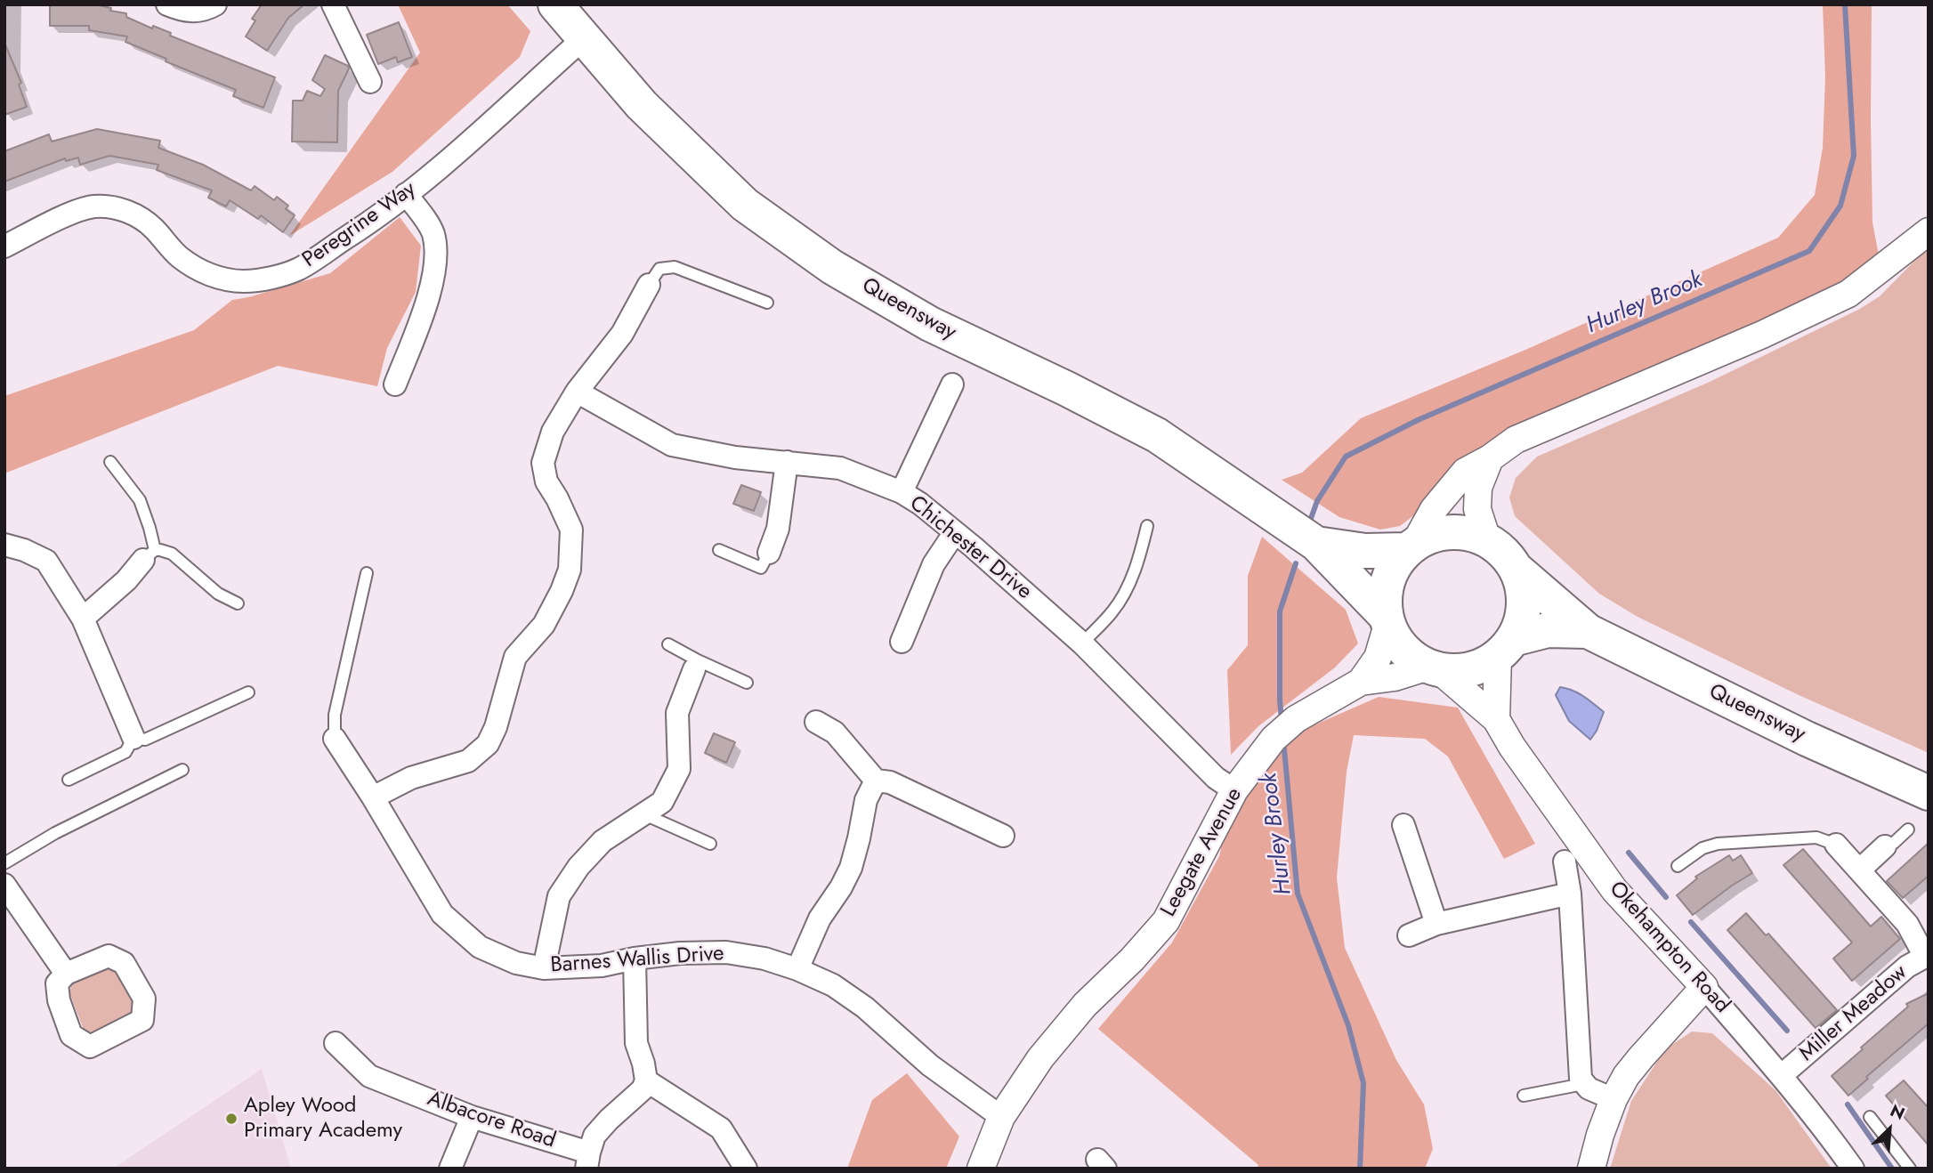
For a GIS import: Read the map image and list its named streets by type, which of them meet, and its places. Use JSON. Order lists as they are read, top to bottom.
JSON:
{
  "streets": {
    "main road": ["Queensway"],
    "street": [
      "Peregrine Way",
      "Chichester Drive",
      "Leegate Avenue",
      "Okehampton Road",
      "Barnes Wallis Drive",
      "Miller Meadow",
      "Albacore Road"
    ]
  },
  "crossings": [
    ["Peregrine Way", "Queensway"],
    ["Chichester Drive", "Leegate Avenue"],
    ["Leegate Avenue", "Okehampton Road"],
    ["Leegate Avenue", "Barnes Wallis Drive"],
    ["Okehampton Road", "Miller Meadow"]
  ],
  "water": ["Hurley Brook"],
  "places": ["Apley Wood Primary Academy"],
  "north": "top right"
}
